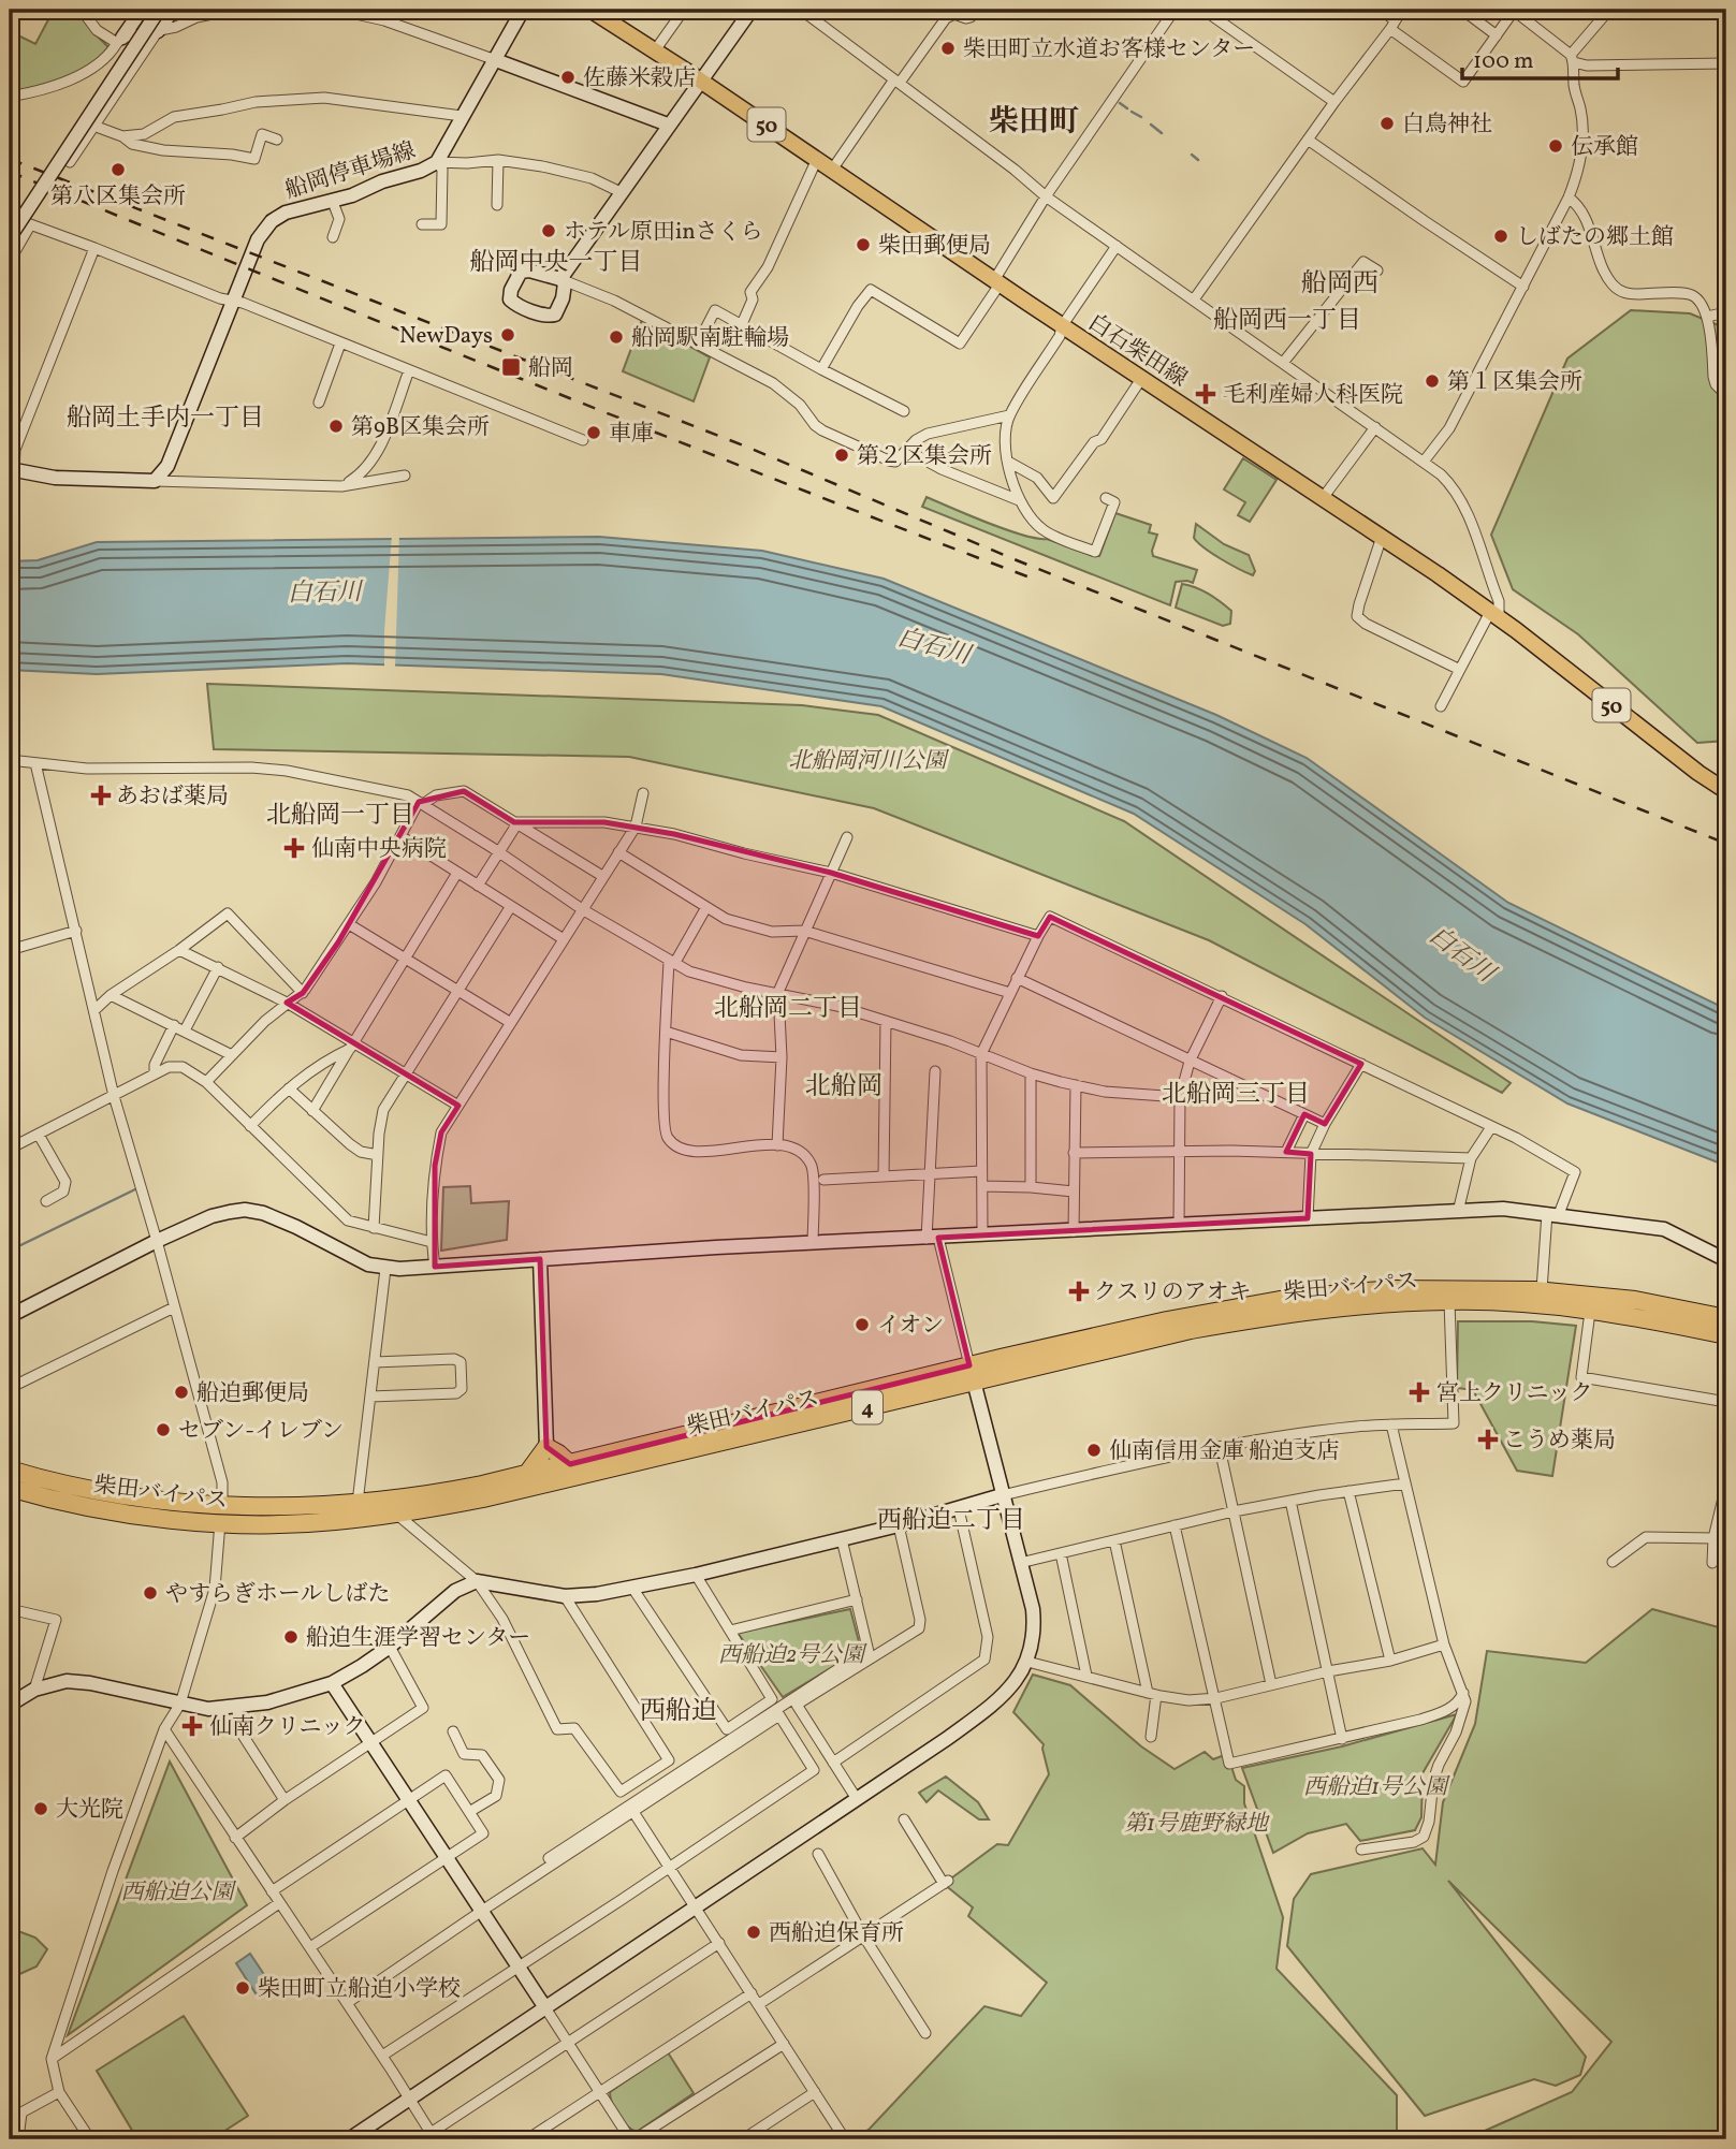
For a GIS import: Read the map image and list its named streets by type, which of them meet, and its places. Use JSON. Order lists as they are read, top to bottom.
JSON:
{
  "streets": {
    "highway": ["柴田バイパス", "4"],
    "main road": ["50", "白石柴田線"],
    "street": ["船岡停車場線"]
  },
  "districts": [
    "柴田町",
    "船岡中央一丁目",
    "船岡西",
    "船岡西一丁目",
    "船岡土手内一丁目",
    "北船岡一丁目",
    "北船岡二丁目",
    "北船岡",
    "北船岡三丁目",
    "西船迫二丁目",
    "西船迫"
  ],
  "water": ["白石川"],
  "parks": [
    "北船岡河川公園",
    "西船迫2号公園",
    "西船迫1号公園",
    "第1号鹿野緑地",
    "西船迫公園"
  ],
  "places": {
    "other": [
      "柴田町立水道お客様センター",
      "佐藤米穀店",
      "白鳥神社",
      "伝承館",
      "第八区集会所",
      "ホテル原田inさくら",
      "しばたの郷土館",
      "柴田郵便局",
      "NewDays",
      "船岡駅南駐輪場",
      "第１区集会所",
      "第9B区集会所",
      "車庫",
      "第２区集会所",
      "イオン",
      "船迫郵便局",
      "セブン-イレブン",
      "仙南信用金庫 船迫支店",
      "やすらぎホールしばた",
      "船迫生涯学習センター",
      "大光院",
      "西船迫保育所",
      "柴田町立船迫小学校"
    ],
    "transit": ["船岡"],
    "health": [
      "毛利産婦人科医院",
      "あおば薬局",
      "仙南中央病院",
      "クスリのアオキ",
      "宮上クリニック",
      "こうめ薬局",
      "仙南クリニック"
    ]
  },
  "scale_bar": "100 m"
}
